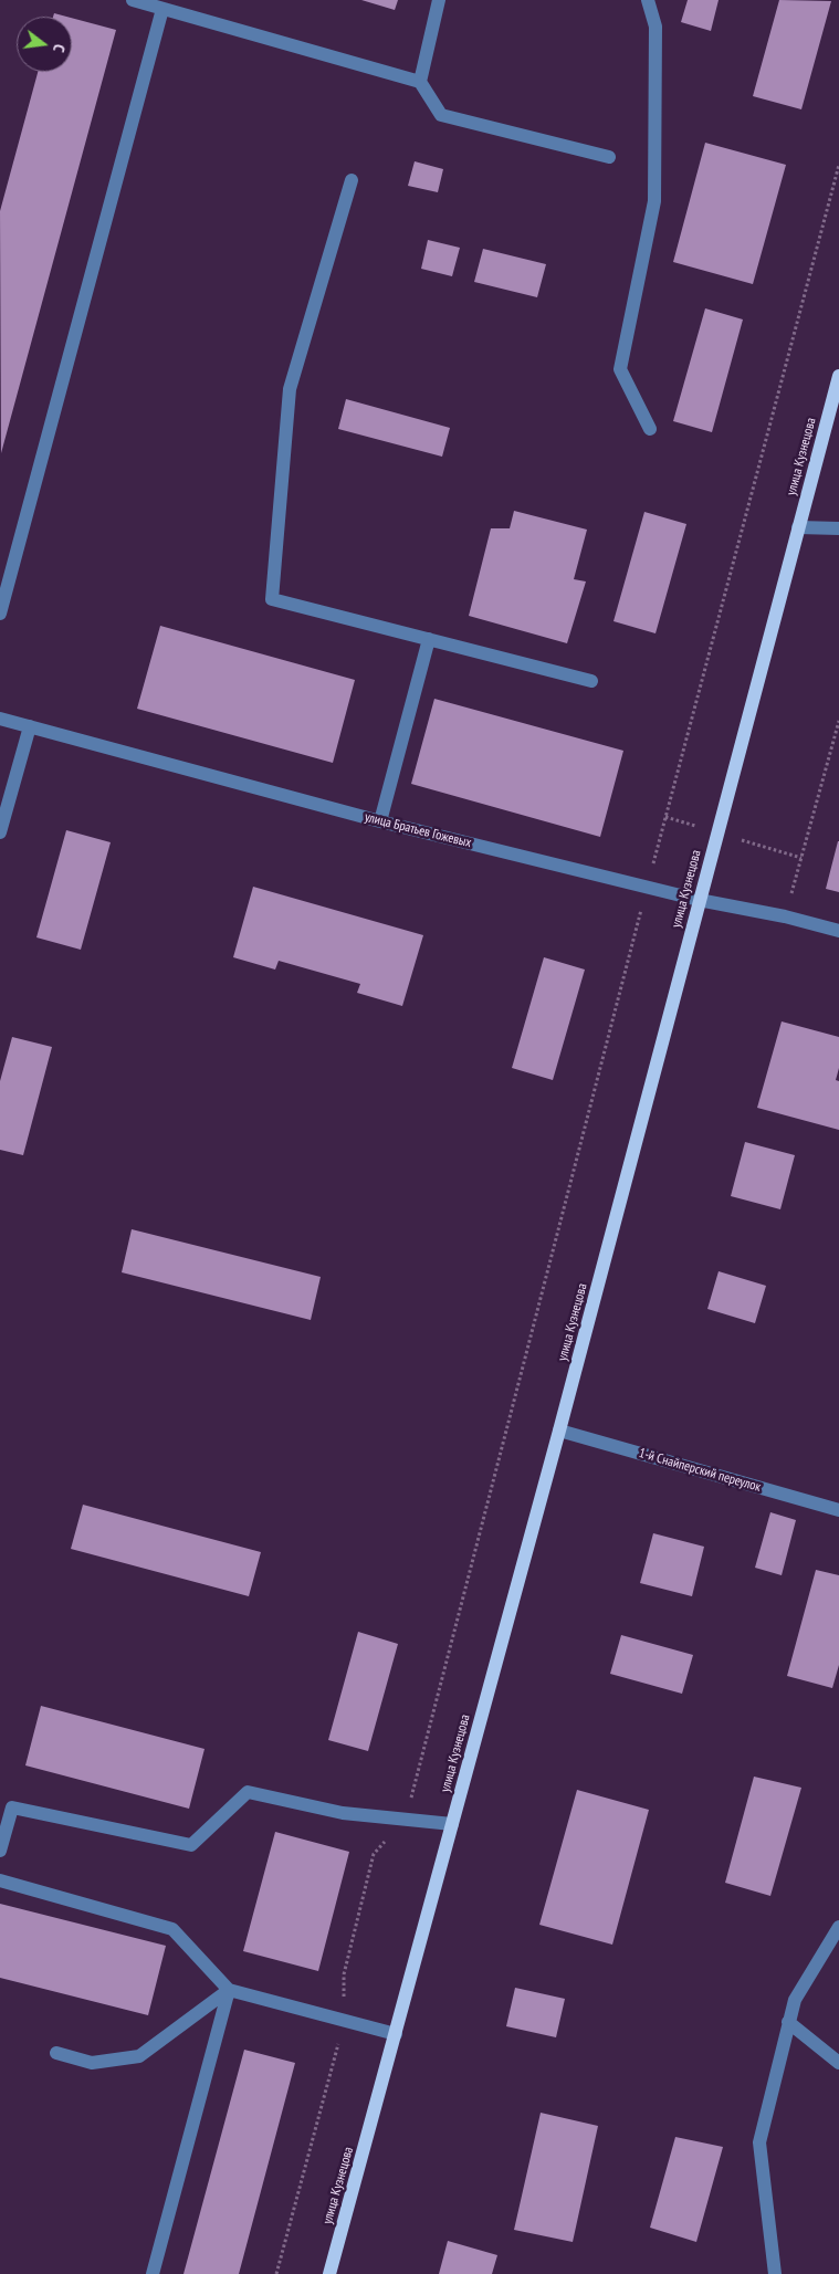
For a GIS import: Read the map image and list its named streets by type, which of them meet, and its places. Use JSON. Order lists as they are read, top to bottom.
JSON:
{
  "streets": {
    "main road": ["улица Кузнецова"],
    "street": ["улица Братьев Гожевых", "1-й Снайперский переулок"]
  },
  "crossings": [
    ["улица Кузнецова", "улица Братьев Гожевых"],
    ["улица Кузнецова", "1-й Снайперский переулок"]
  ],
  "north": "right"
}
